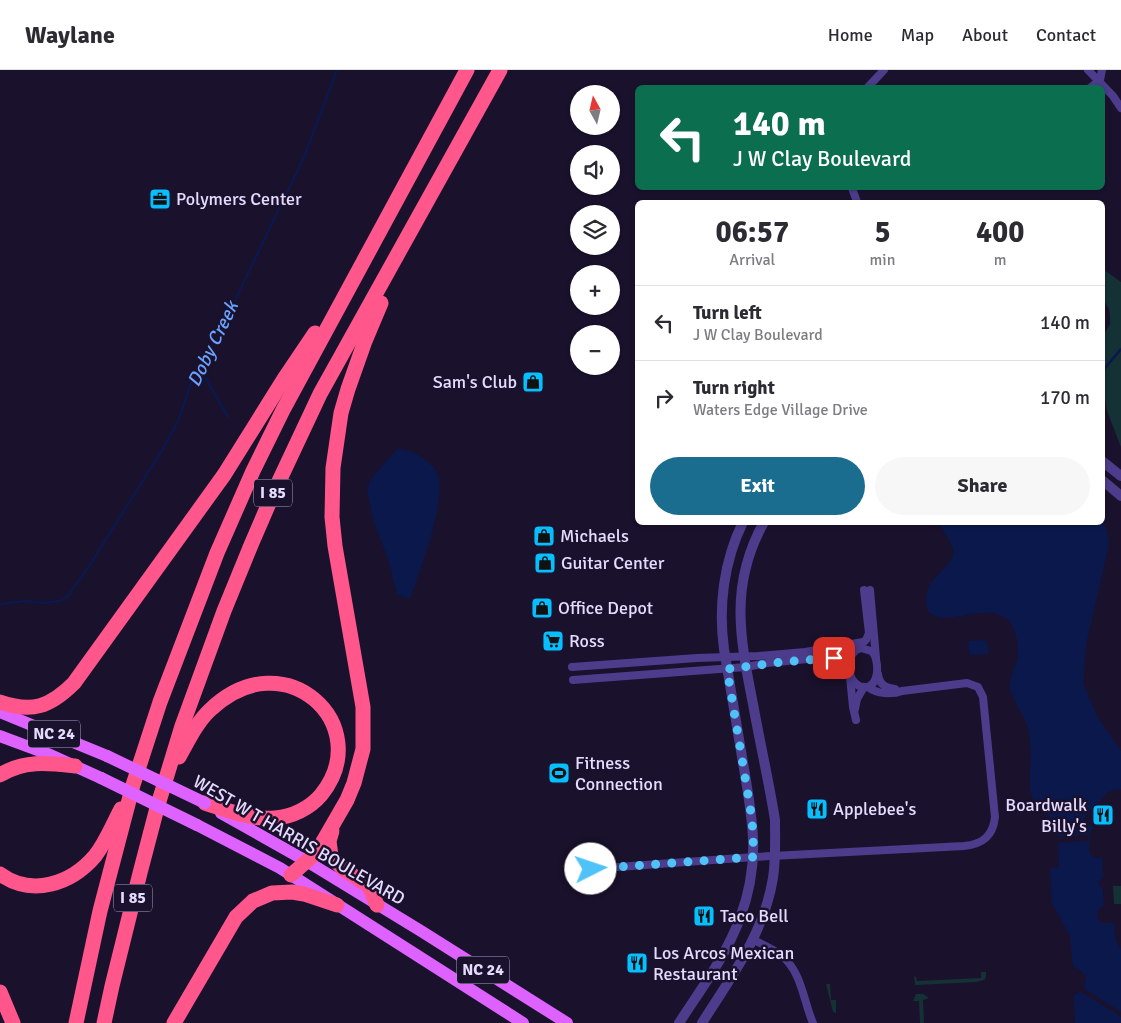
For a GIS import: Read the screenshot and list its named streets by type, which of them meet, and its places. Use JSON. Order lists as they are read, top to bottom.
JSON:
{
  "streets": {
    "highway": ["I 85"],
    "main road": ["NC 24", "WEST W T HARRIS BOULEVARD"]
  },
  "water": ["Doby Creek"],
  "places": {
    "office": ["Polymers Center"],
    "shop": [
      "Sam's Club",
      "Michaels",
      "Guitar Center",
      "Office Depot"
    ],
    "supermarket": ["Ross"],
    "sports": ["Fitness Connection"],
    "restaurant": [
      "Applebee's",
      "Boardwalk Billy's",
      "Taco Bell",
      "Los Arcos Mexican Restaurant"
    ]
  },
  "north": "top",
  "page": {
    "header": "Waylane",
    "nav": [
      "Home",
      "Map",
      "About",
      "Contact"
    ],
    "map_buttons": ["+", "−"],
    "turn": ["140 m", "J W Clay Boulevard"],
    "eta": [
      "06:57",
      "Arrival",
      "5",
      "min",
      "400",
      "m"
    ],
    "list": [
      {
        "name": "Turn left",
        "note": "J W Clay Boulevard",
        "value": "140 m"
      },
      {
        "name": "Turn right",
        "note": "Waters Edge Village Drive",
        "value": "170 m"
      }
    ],
    "buttons": ["Exit", "Share"]
  }
}
